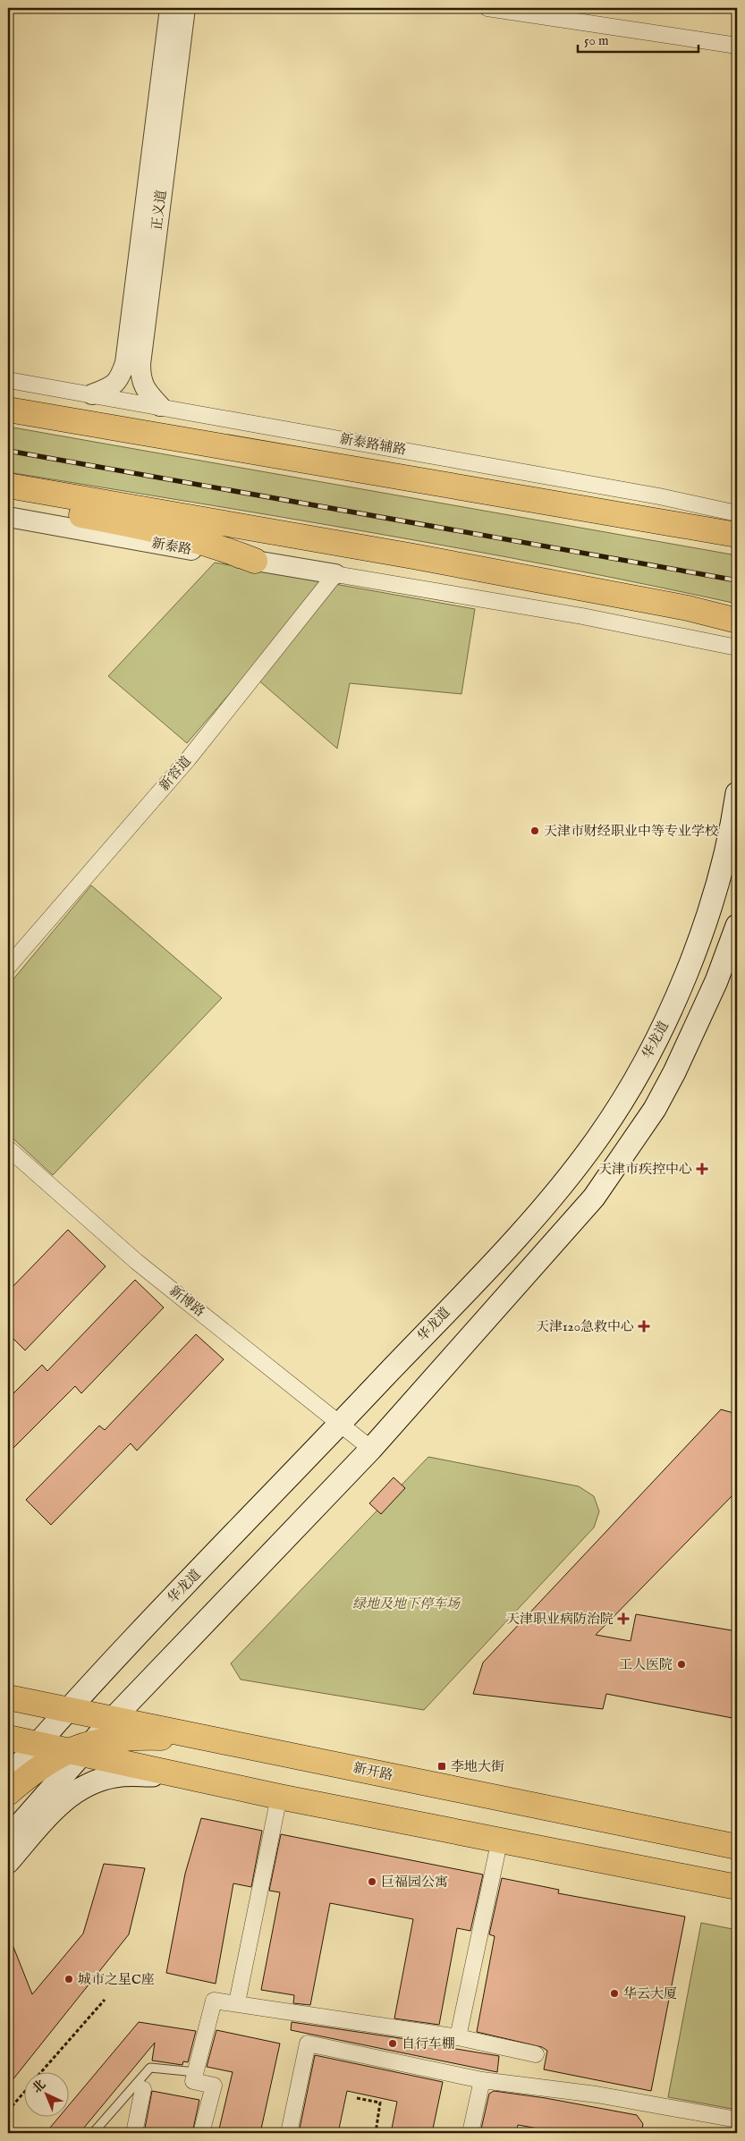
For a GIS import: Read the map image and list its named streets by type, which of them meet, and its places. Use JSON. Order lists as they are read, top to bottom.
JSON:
{
  "streets": {
    "main road": ["华龙道", "新开路"],
    "street": [
      "正义道",
      "新泰路辅路",
      "新泰路",
      "新容道",
      "新博路"
    ]
  },
  "crossings": [
    ["正义道", "新泰路辅路"],
    ["新泰路", "新容道"],
    ["华龙道", "新博路"],
    ["华龙道", "新开路"]
  ],
  "parks": ["绿地及地下停车场"],
  "places": {
    "other": [
      "天津市财经职业中等专业学校",
      "工人医院",
      "巨福园公寓",
      "城市之星C座",
      "华云大厦",
      "自行车棚"
    ],
    "health": ["天津市疾控中心", "天津120急救中心", "天津职业病防治院"],
    "transit": ["李地大街"]
  },
  "scale_bar": "50 m",
  "north": "top left"
}
